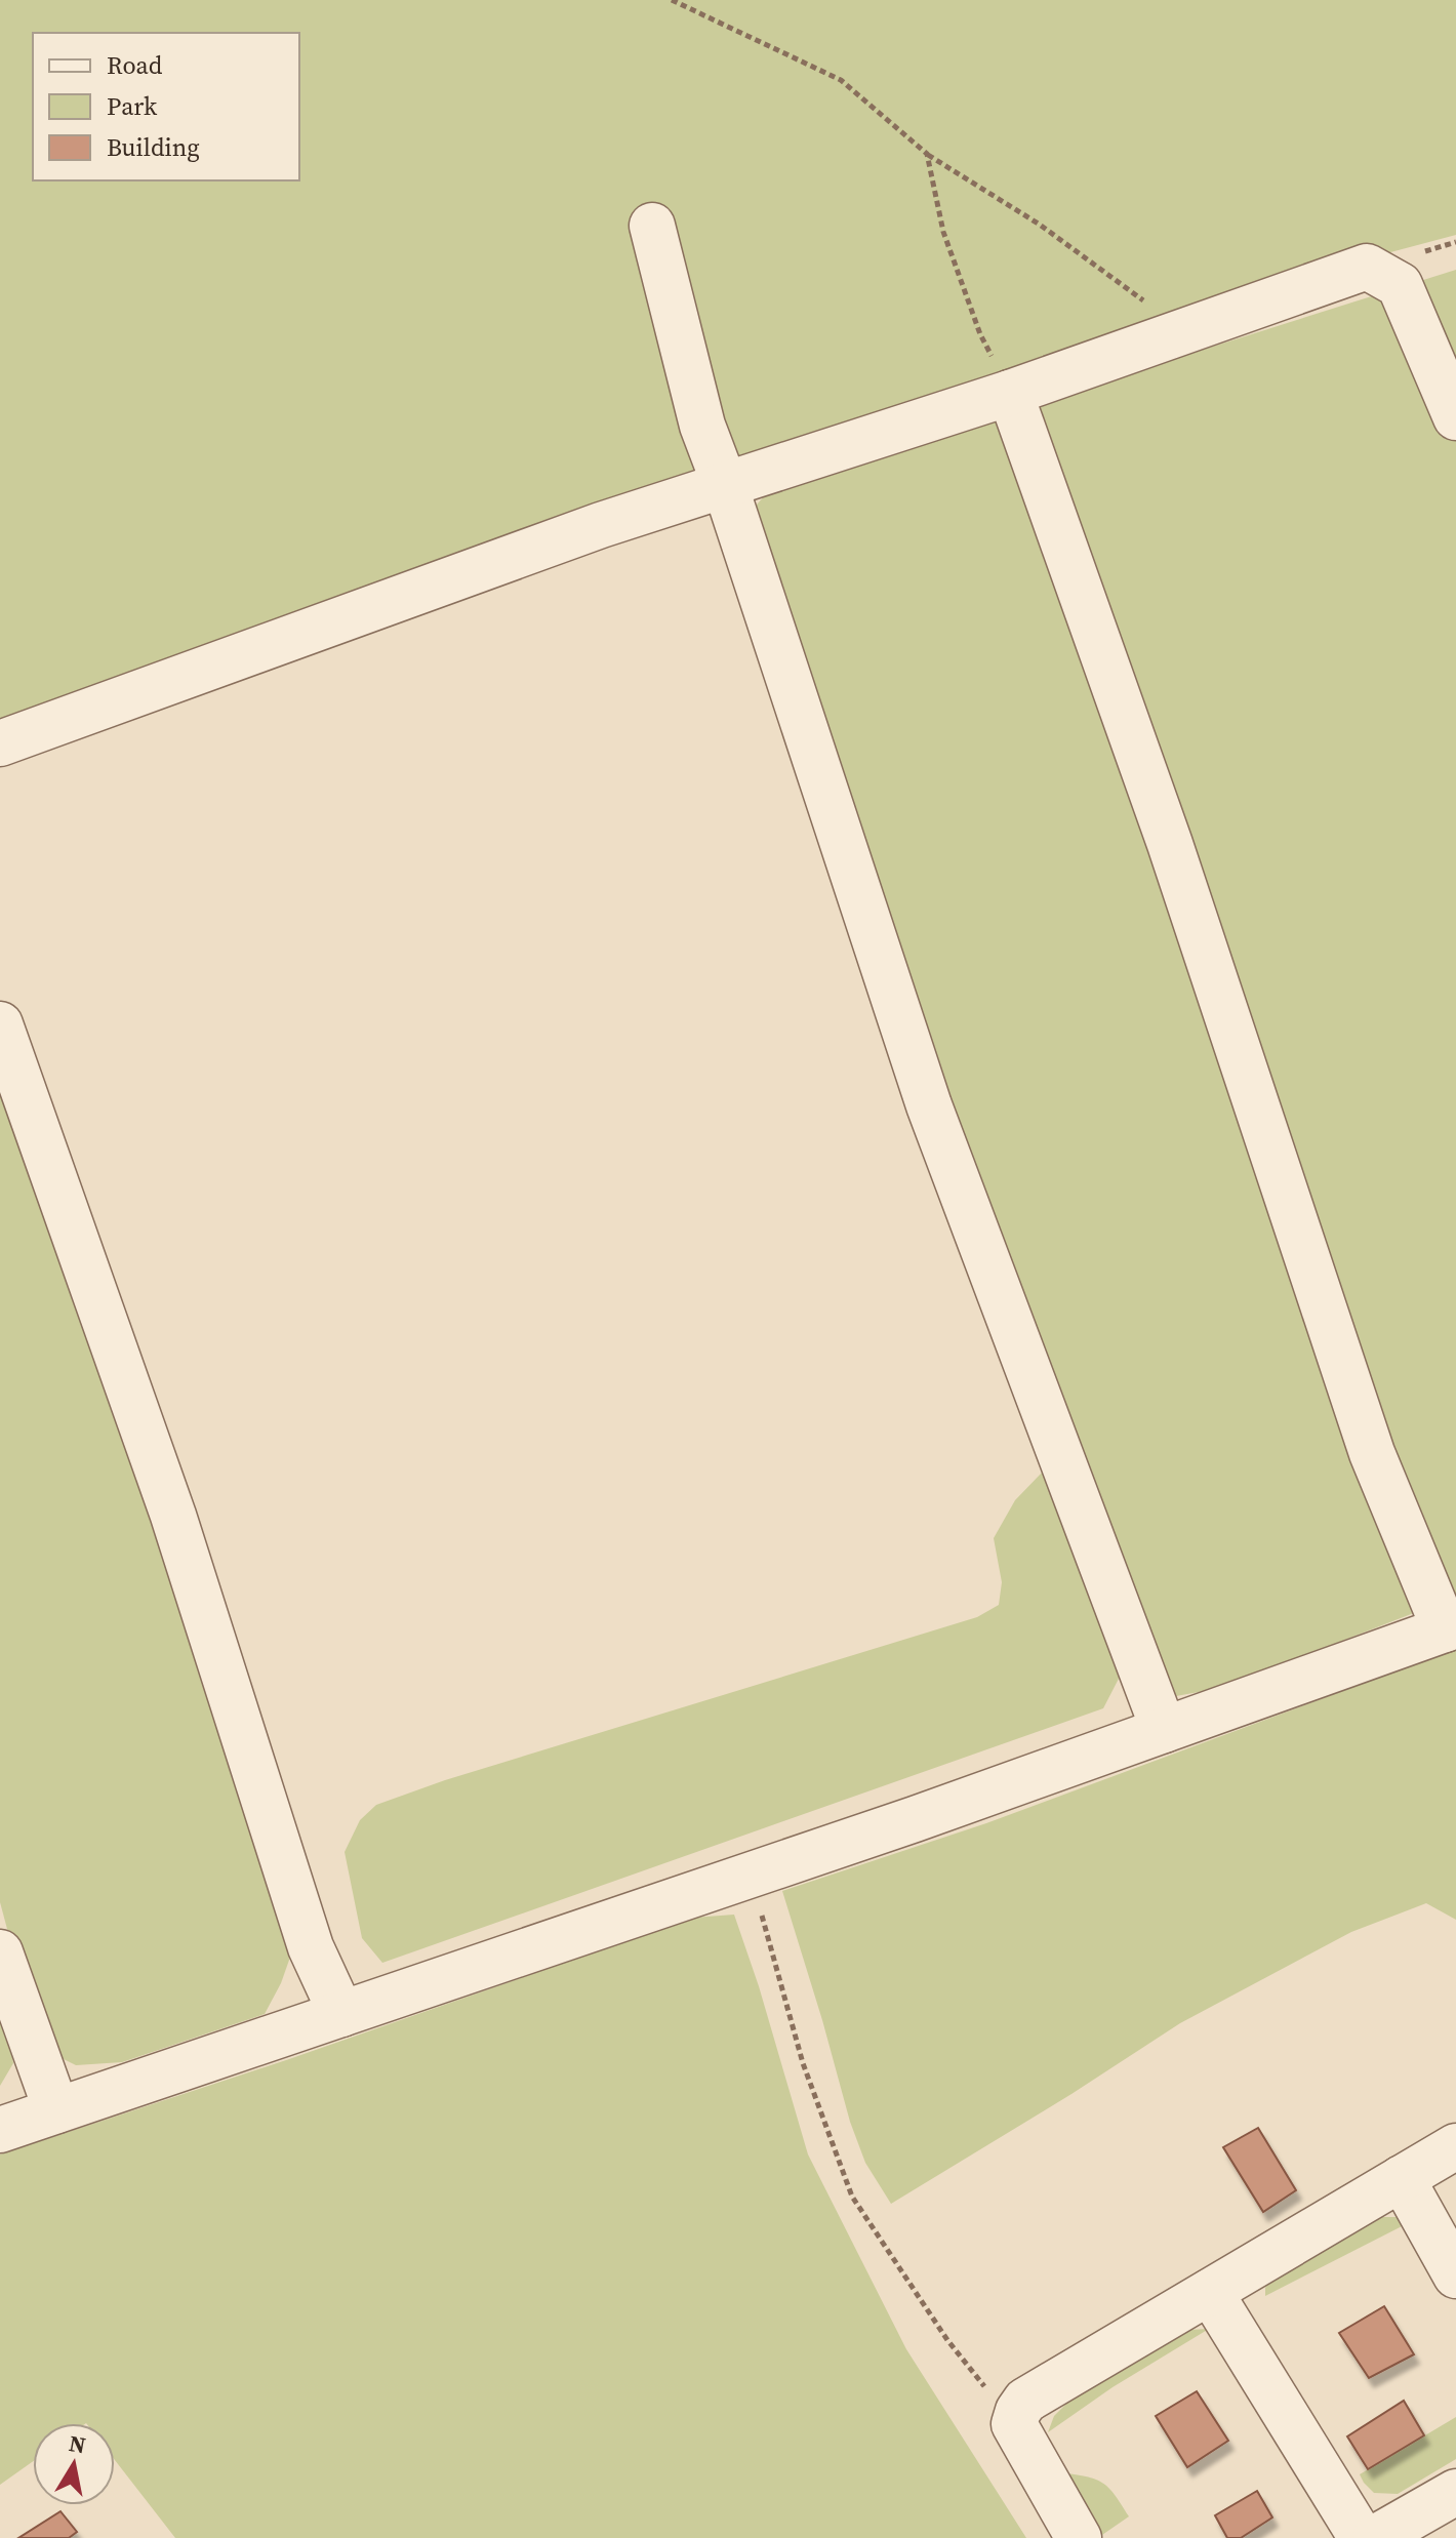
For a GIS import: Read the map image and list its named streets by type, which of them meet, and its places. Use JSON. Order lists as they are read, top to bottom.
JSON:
{
  "legend": ["Road", "Park", "Building"],
  "north": "top"
}
